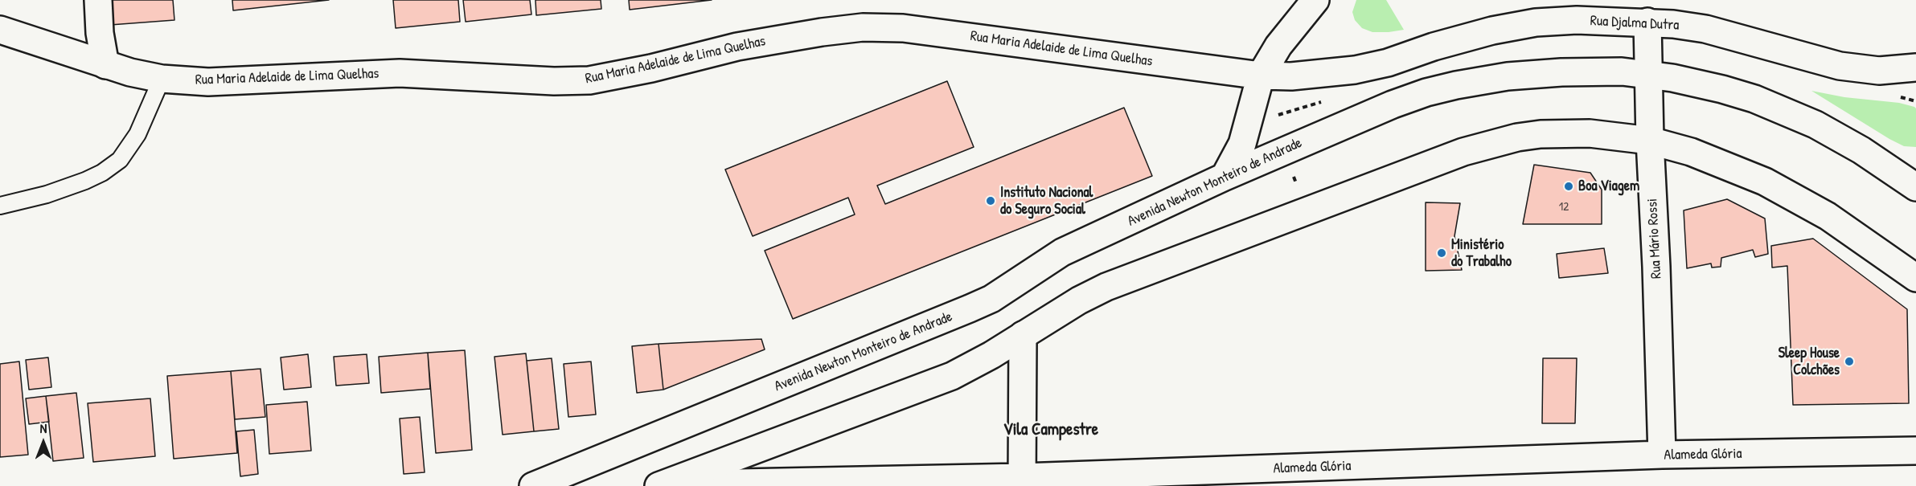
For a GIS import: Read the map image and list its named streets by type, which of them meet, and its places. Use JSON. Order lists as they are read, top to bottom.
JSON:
{
  "streets": {
    "street": [
      "Rua Djalma Dutra",
      "Rua Maria Adelaide de Lima Quelhas",
      "Avenida Newton Monteiro de Andrade",
      "Rua Mário Rossi",
      "Alameda Glória"
    ]
  },
  "crossings": [
    ["Rua Djalma Dutra", "Rua Maria Adelaide de Lima Quelhas"],
    ["Rua Djalma Dutra", "Rua Mário Rossi"],
    ["Avenida Newton Monteiro de Andrade", "Rua Mário Rossi"],
    ["Rua Mário Rossi", "Alameda Glória"]
  ],
  "districts": ["Vila Campestre"],
  "places": [
    "Boa Viagem",
    "Instituto Nacional do Seguro Social",
    "Ministério do Trabalho",
    "Sleep House Colchões"
  ],
  "house_numbers": ["12"],
  "north": "top"
}
